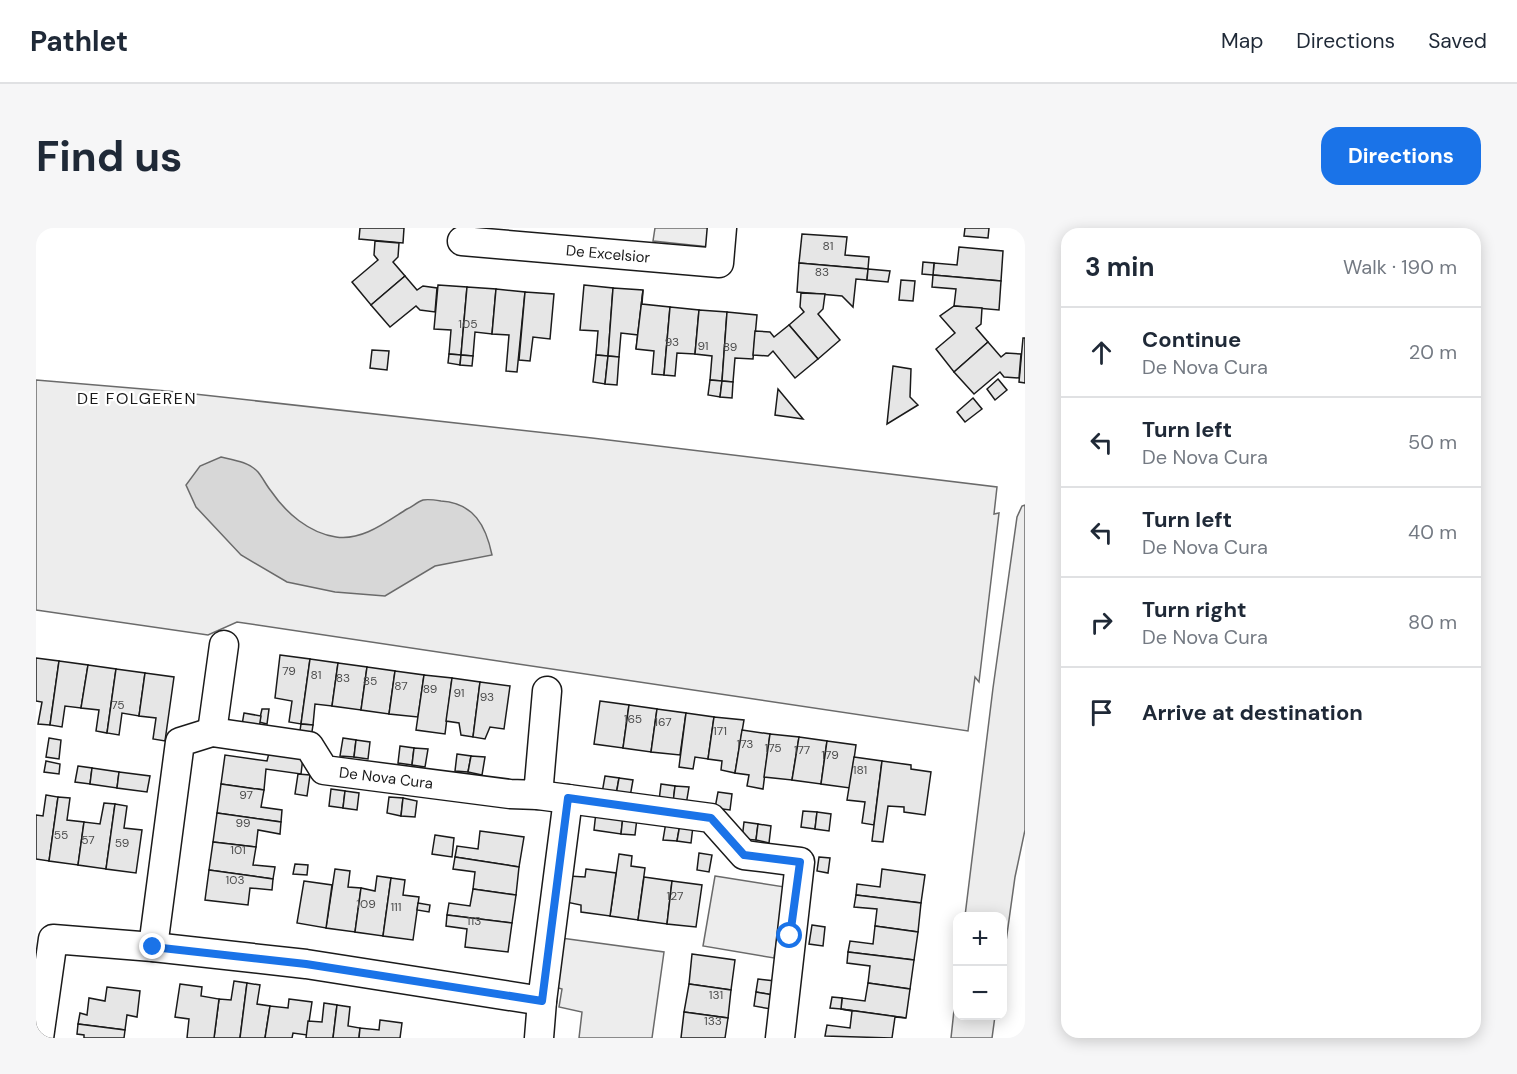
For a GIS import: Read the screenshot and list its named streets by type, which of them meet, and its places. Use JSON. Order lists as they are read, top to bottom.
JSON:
{
  "streets": {
    "street": ["De Excelsior", "De Nova Cura"]
  },
  "districts": ["DE FOLGEREN"],
  "house_numbers": [
    "81",
    "83",
    "105",
    "93",
    "91",
    "89",
    "79",
    "81",
    "83",
    "85",
    "87",
    "89",
    "91",
    "93",
    "75",
    "165",
    "167",
    "171",
    "173",
    "175",
    "177",
    "179",
    "181",
    "97",
    "99",
    "55",
    "57",
    "59",
    "101",
    "103",
    "127",
    "109",
    "111",
    "113",
    "131",
    "133"
  ],
  "page": {
    "header": "Pathlet",
    "nav": ["Map", "Directions", "Saved"],
    "buttons": "Directions",
    "title": "Find us",
    "heading": ["3 min", "Walk · 190 m"],
    "list": [
      ["Continue", "De Nova Cura", "20 m"],
      ["Turn left", "De Nova Cura", "50 m"],
      ["Turn left", "De Nova Cura", "40 m"],
      ["Turn right", "De Nova Cura", "80 m"],
      "Arrive at destination"
    ],
    "map_buttons": ["+", "−"]
  }
}
